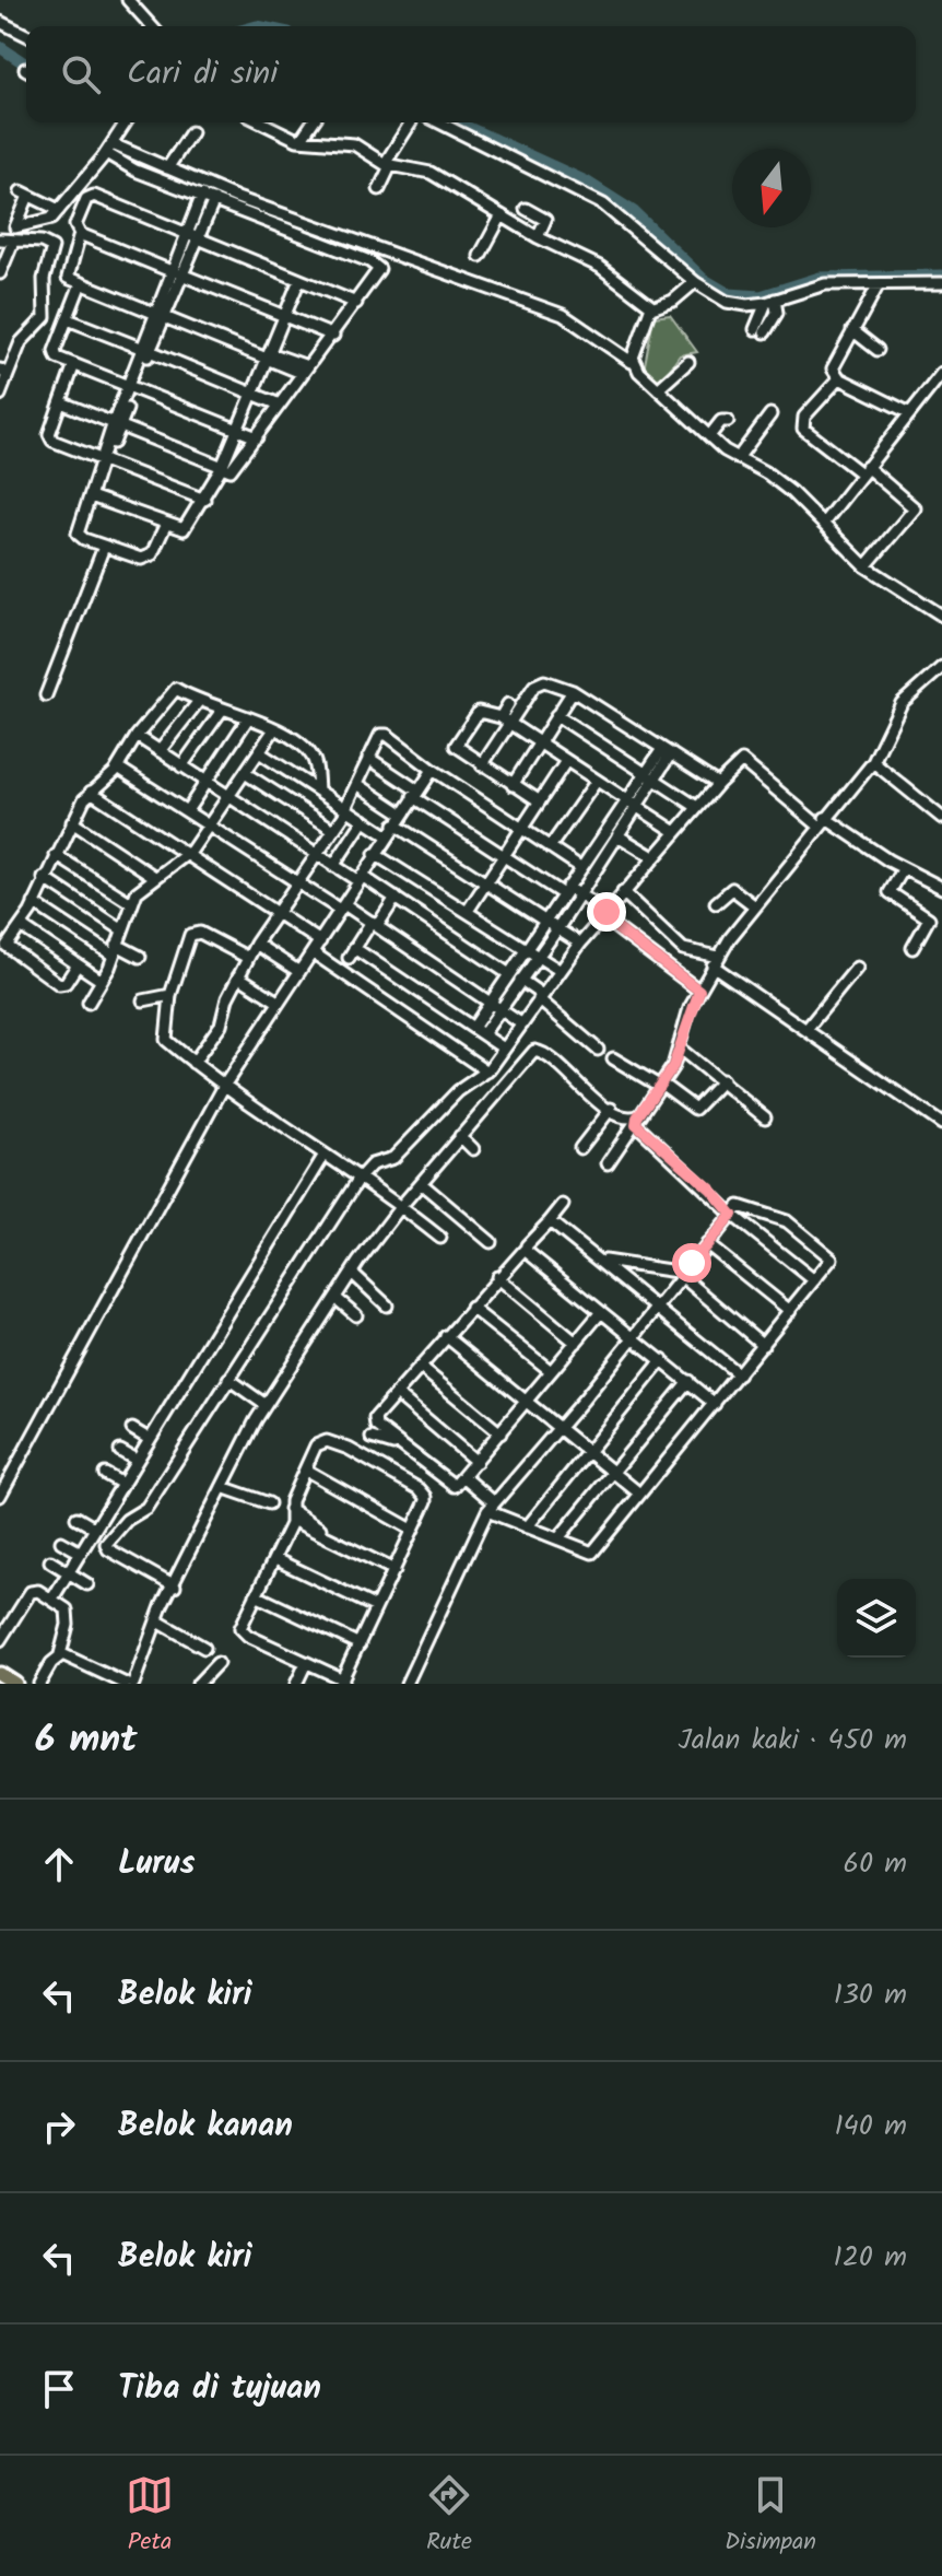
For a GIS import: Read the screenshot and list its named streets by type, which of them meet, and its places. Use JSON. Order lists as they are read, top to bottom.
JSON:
{
  "north": "bottom",
  "page": {
    "search": "Cari di sini",
    "heading": ["6 mnt", "Jalan kaki · 450 m"],
    "list": [
      ["Lurus", "60 m"],
      ["Belok kiri", "130 m"],
      ["Belok kanan", "140 m"],
      ["Belok kiri", "120 m"],
      "Tiba di tujuan"
    ],
    "nav": ["Peta", "Rute", "Disimpan"]
  }
}
